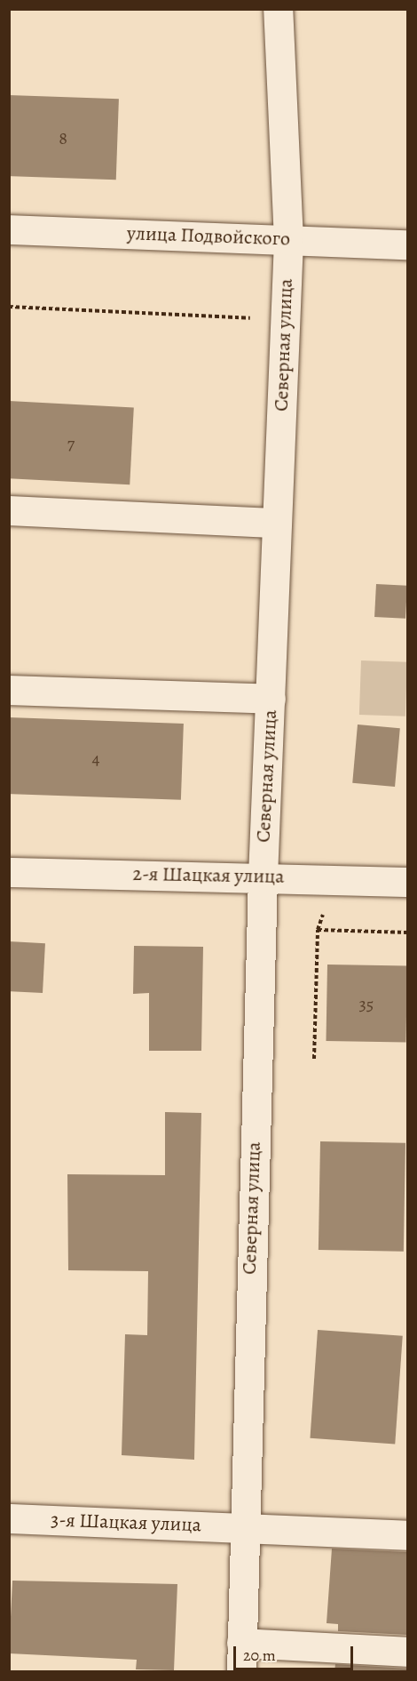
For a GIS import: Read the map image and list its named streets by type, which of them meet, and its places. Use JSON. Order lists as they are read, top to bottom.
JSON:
{
  "streets": {
    "street": [
      "улица Подвойского",
      "Северная улица",
      "2-я Шацкая улица",
      "3-я Шацкая улица"
    ]
  },
  "crossings": [
    ["улица Подвойского", "Северная улица"],
    ["Северная улица", "2-я Шацкая улица"],
    ["Северная улица", "3-я Шацкая улица"]
  ],
  "house_numbers": [
    "8",
    "7",
    "4",
    "35"
  ],
  "scale_bar": "20 m"
}
